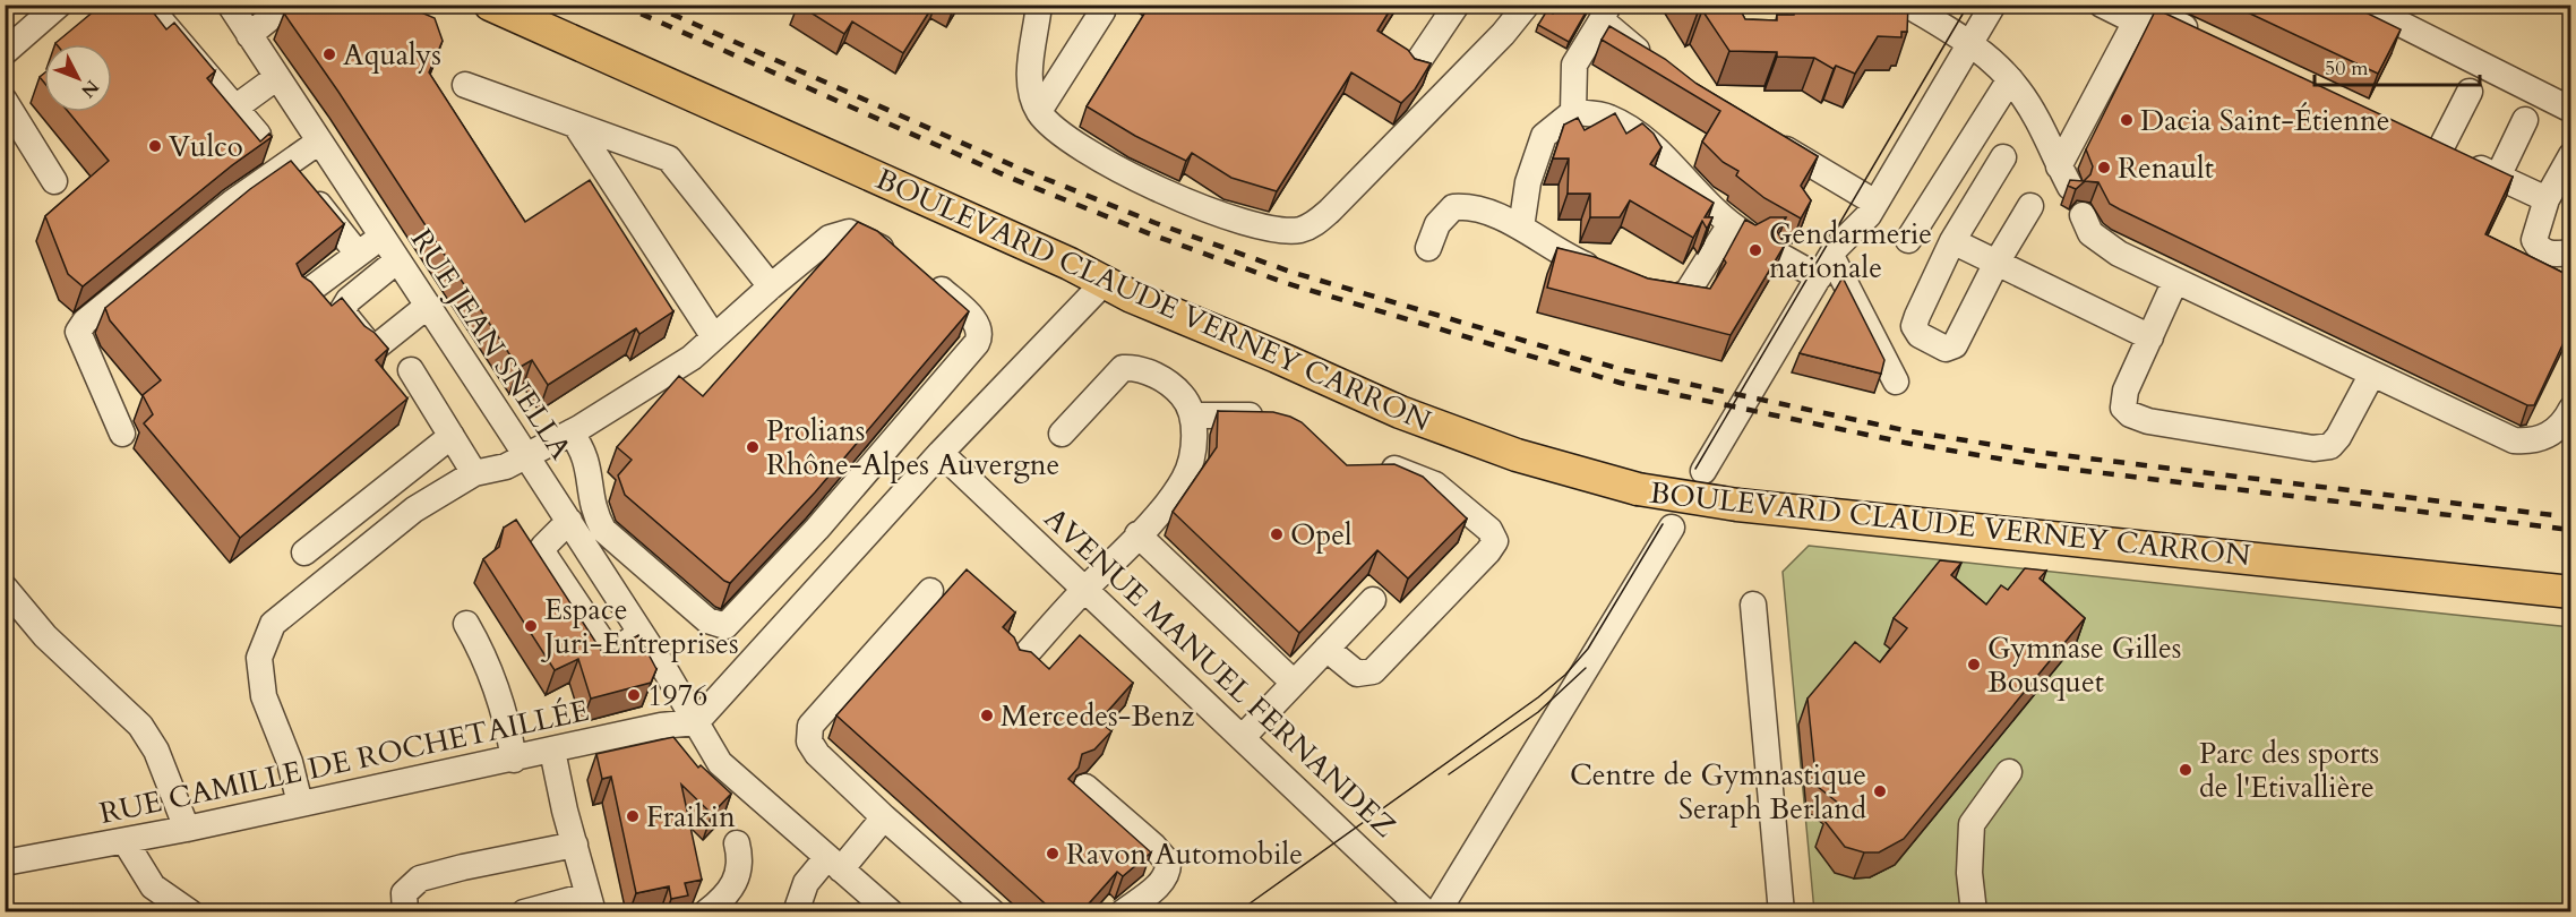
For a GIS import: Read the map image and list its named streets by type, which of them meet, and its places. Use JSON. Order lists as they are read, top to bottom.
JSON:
{
  "streets": {
    "main road": ["BOULEVARD CLAUDE VERNEY CARRON"],
    "street": ["RUE JEAN SNELLA", "AVENUE MANUEL FERNANDEZ", "RUE CAMILLE DE ROCHETAILLÉE"]
  },
  "crossings": [
    ["RUE JEAN SNELLA", "RUE CAMILLE DE ROCHETAILLÉE"]
  ],
  "places": [
    "Aqualys",
    "Dacia Saint-Étienne",
    "Vulco",
    "Renault",
    "Gendarmerie nationale",
    "Prolians Rhône-Alpes Auvergne",
    "Opel",
    "Espace Juri-Entreprises",
    "Gymnase Gilles Bousquet",
    "1976",
    "Mercedes-Benz",
    "Parc des sports de l'Etivallière",
    "Centre de Gymnastique Seraph Berland",
    "Fraikin",
    "Ravon Automobile"
  ],
  "scale_bar": "50 m",
  "north": "bottom right"
}
